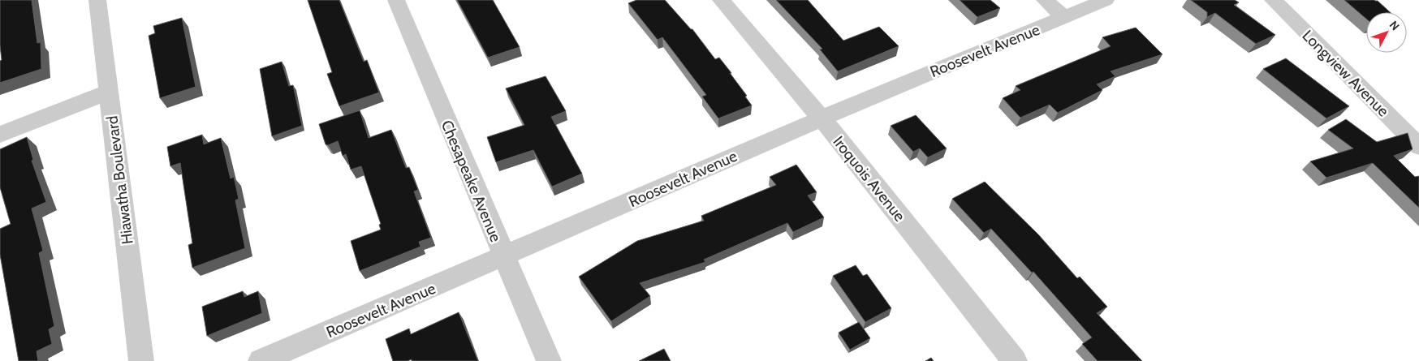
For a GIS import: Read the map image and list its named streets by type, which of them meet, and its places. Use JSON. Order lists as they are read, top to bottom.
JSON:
{
  "streets": {
    "street": [
      "Roosevelt Avenue",
      "Longview Avenue",
      "Iroquois Avenue",
      "Hiawatha Boulevard",
      "Chesapeake Avenue"
    ]
  },
  "crossings": [
    ["Roosevelt Avenue", "Iroquois Avenue"],
    ["Roosevelt Avenue", "Chesapeake Avenue"]
  ],
  "north": "top right"
}
